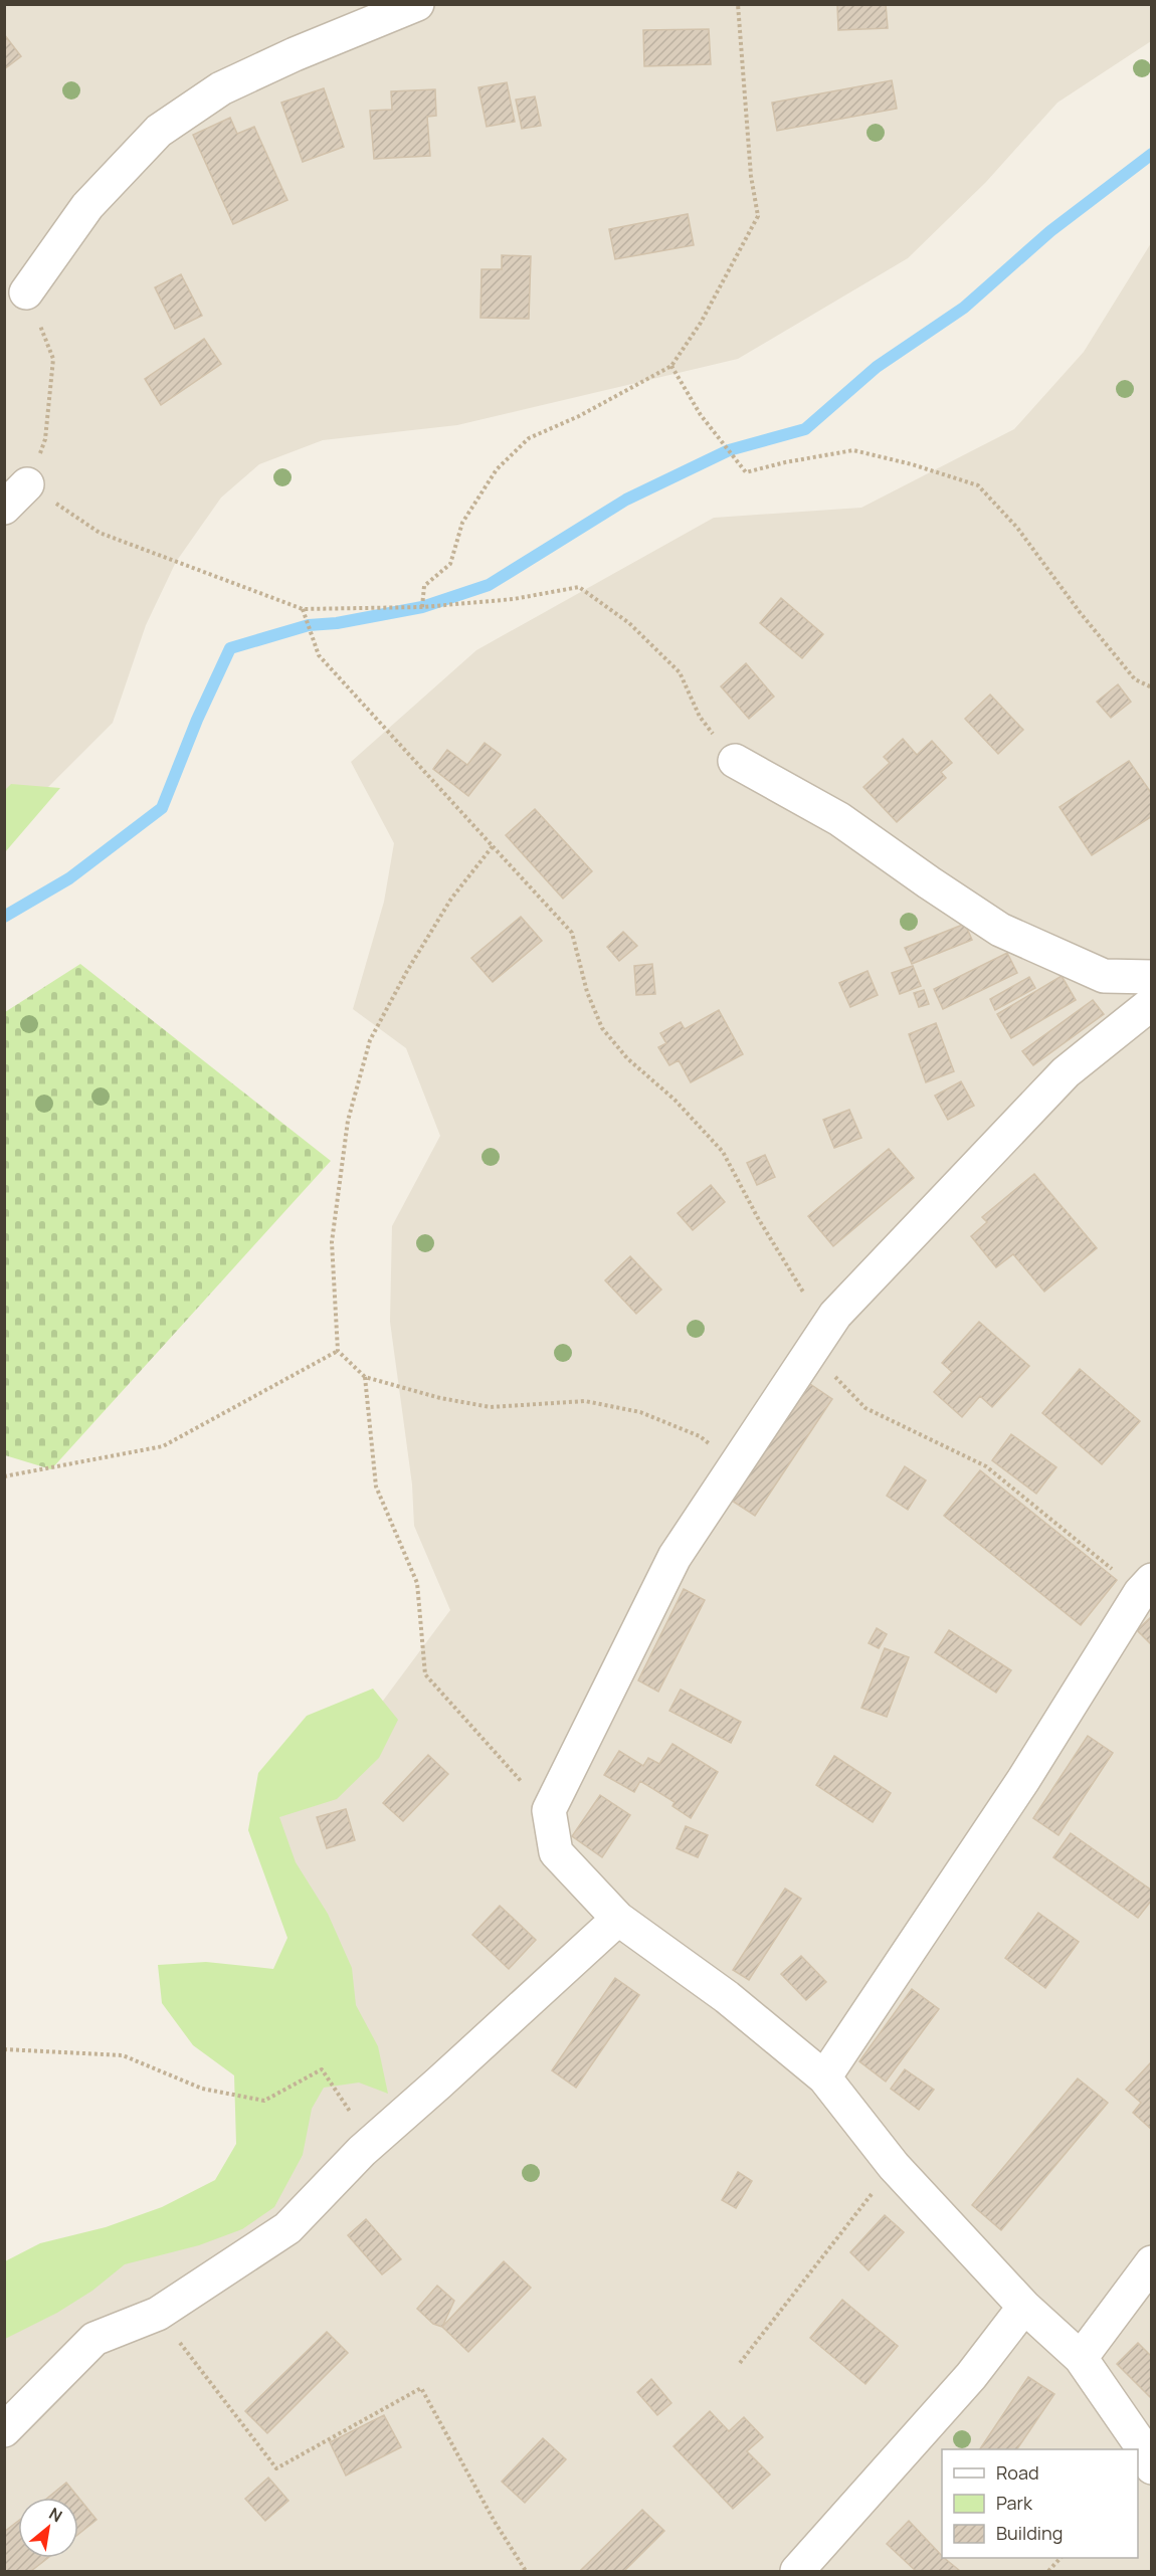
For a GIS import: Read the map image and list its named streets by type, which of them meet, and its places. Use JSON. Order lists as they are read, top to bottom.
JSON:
{
  "legend": ["Road", "Park", "Building"],
  "north": "top right"
}
